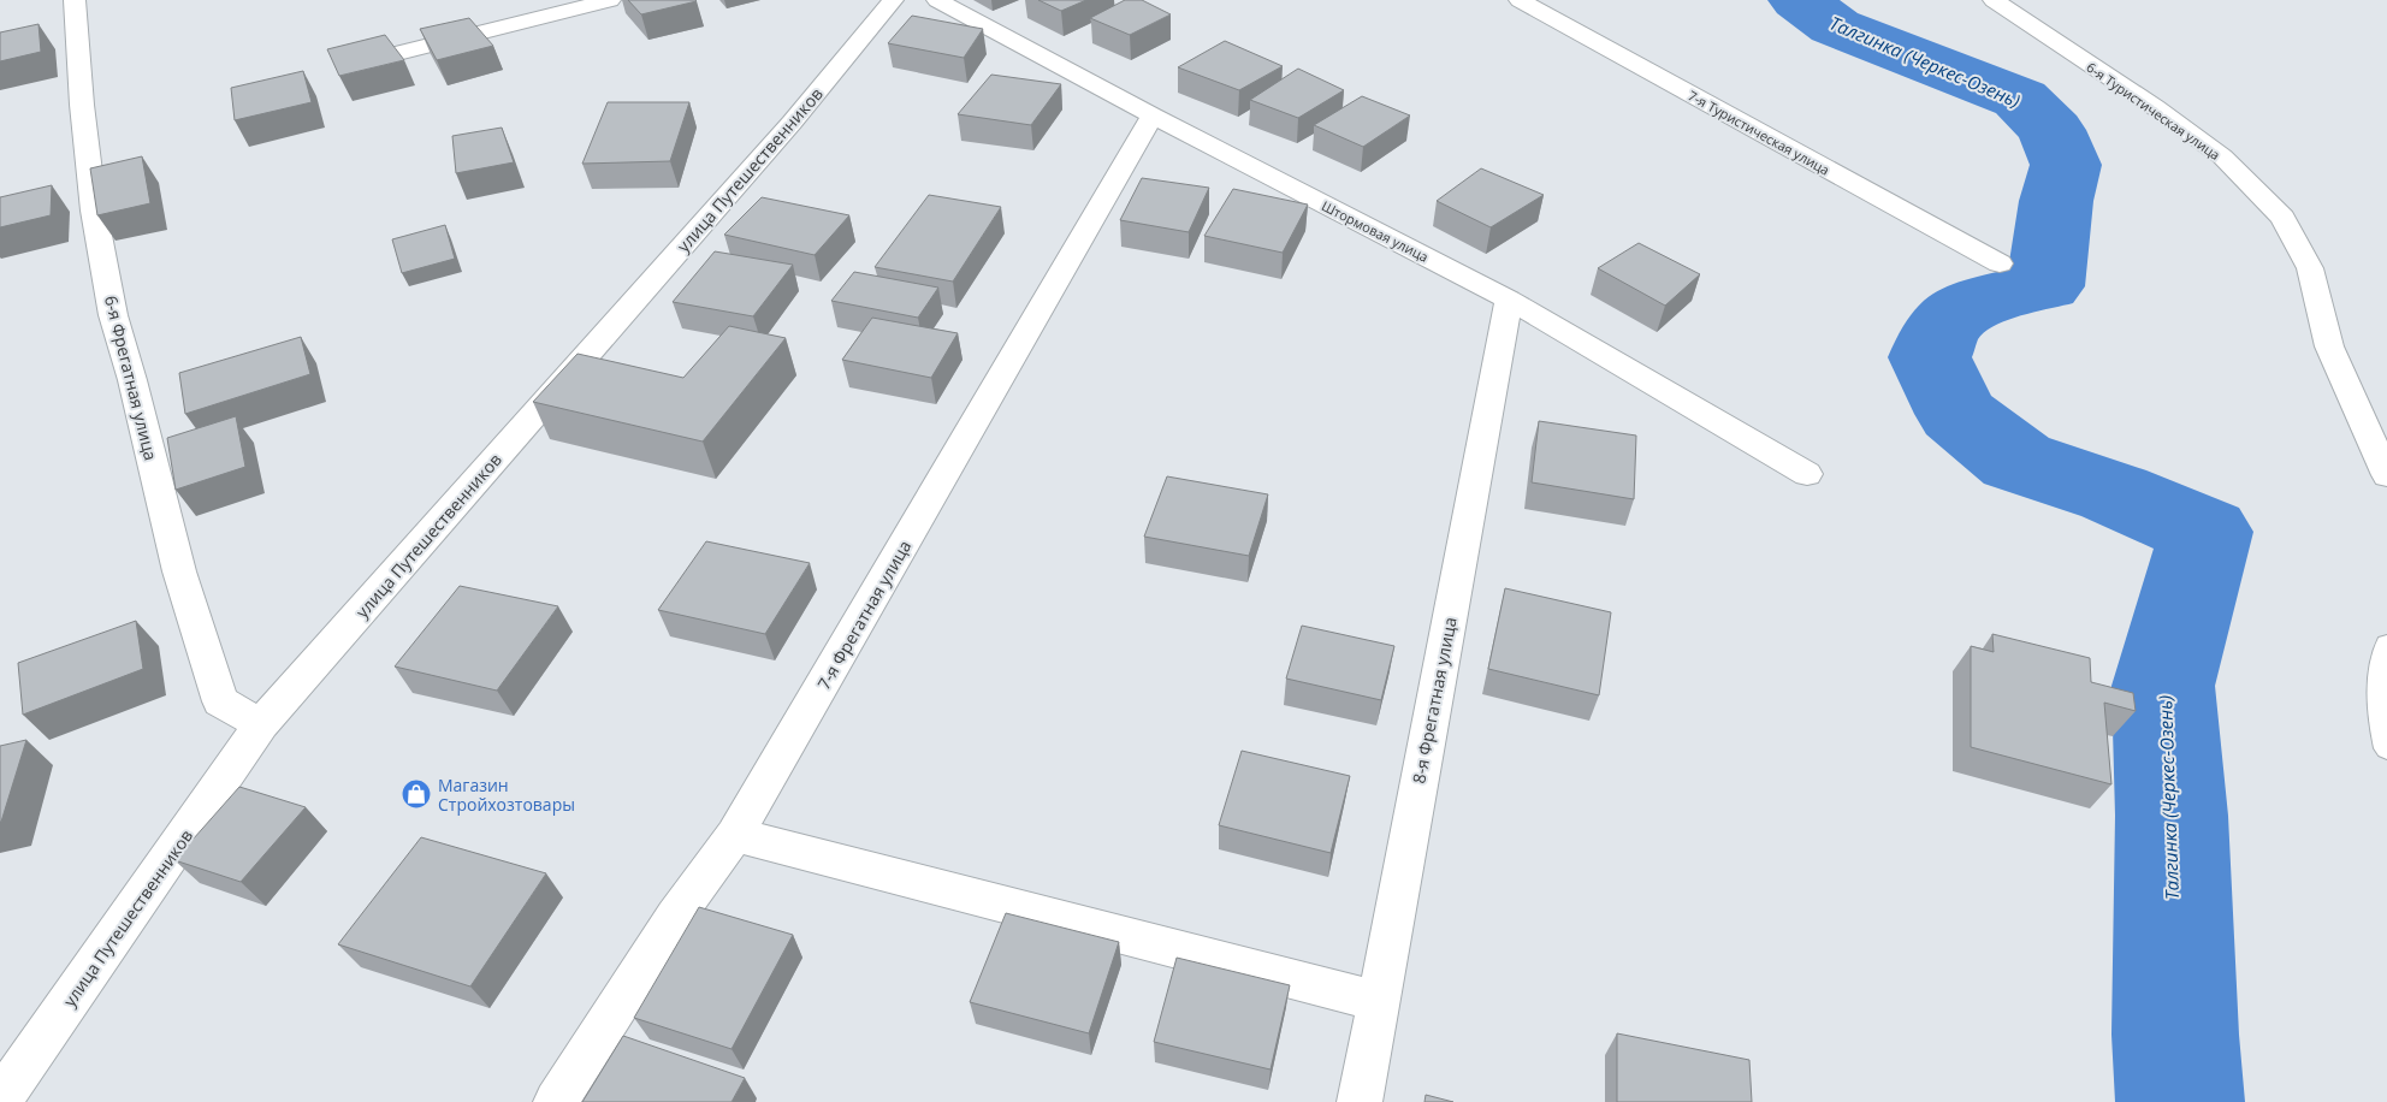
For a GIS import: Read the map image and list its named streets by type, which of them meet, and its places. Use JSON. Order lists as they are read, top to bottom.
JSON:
{
  "streets": {
    "street": [
      "6-я Туристическая улица",
      "7-я Туристическая улица",
      "улица Путешественников",
      "Штормовая улица",
      "6-я Фрегатная улица",
      "7-я Фрегатная улица",
      "8-я Фрегатная улица"
    ]
  },
  "crossings": [
    ["улица Путешественников", "6-я Фрегатная улица"],
    ["Штормовая улица", "7-я Фрегатная улица"],
    ["Штормовая улица", "8-я Фрегатная улица"]
  ],
  "water": ["Талгинка (Черкес-Озень)"],
  "places": {
    "shop": ["Магазин Стройхозтовары"]
  }
}
